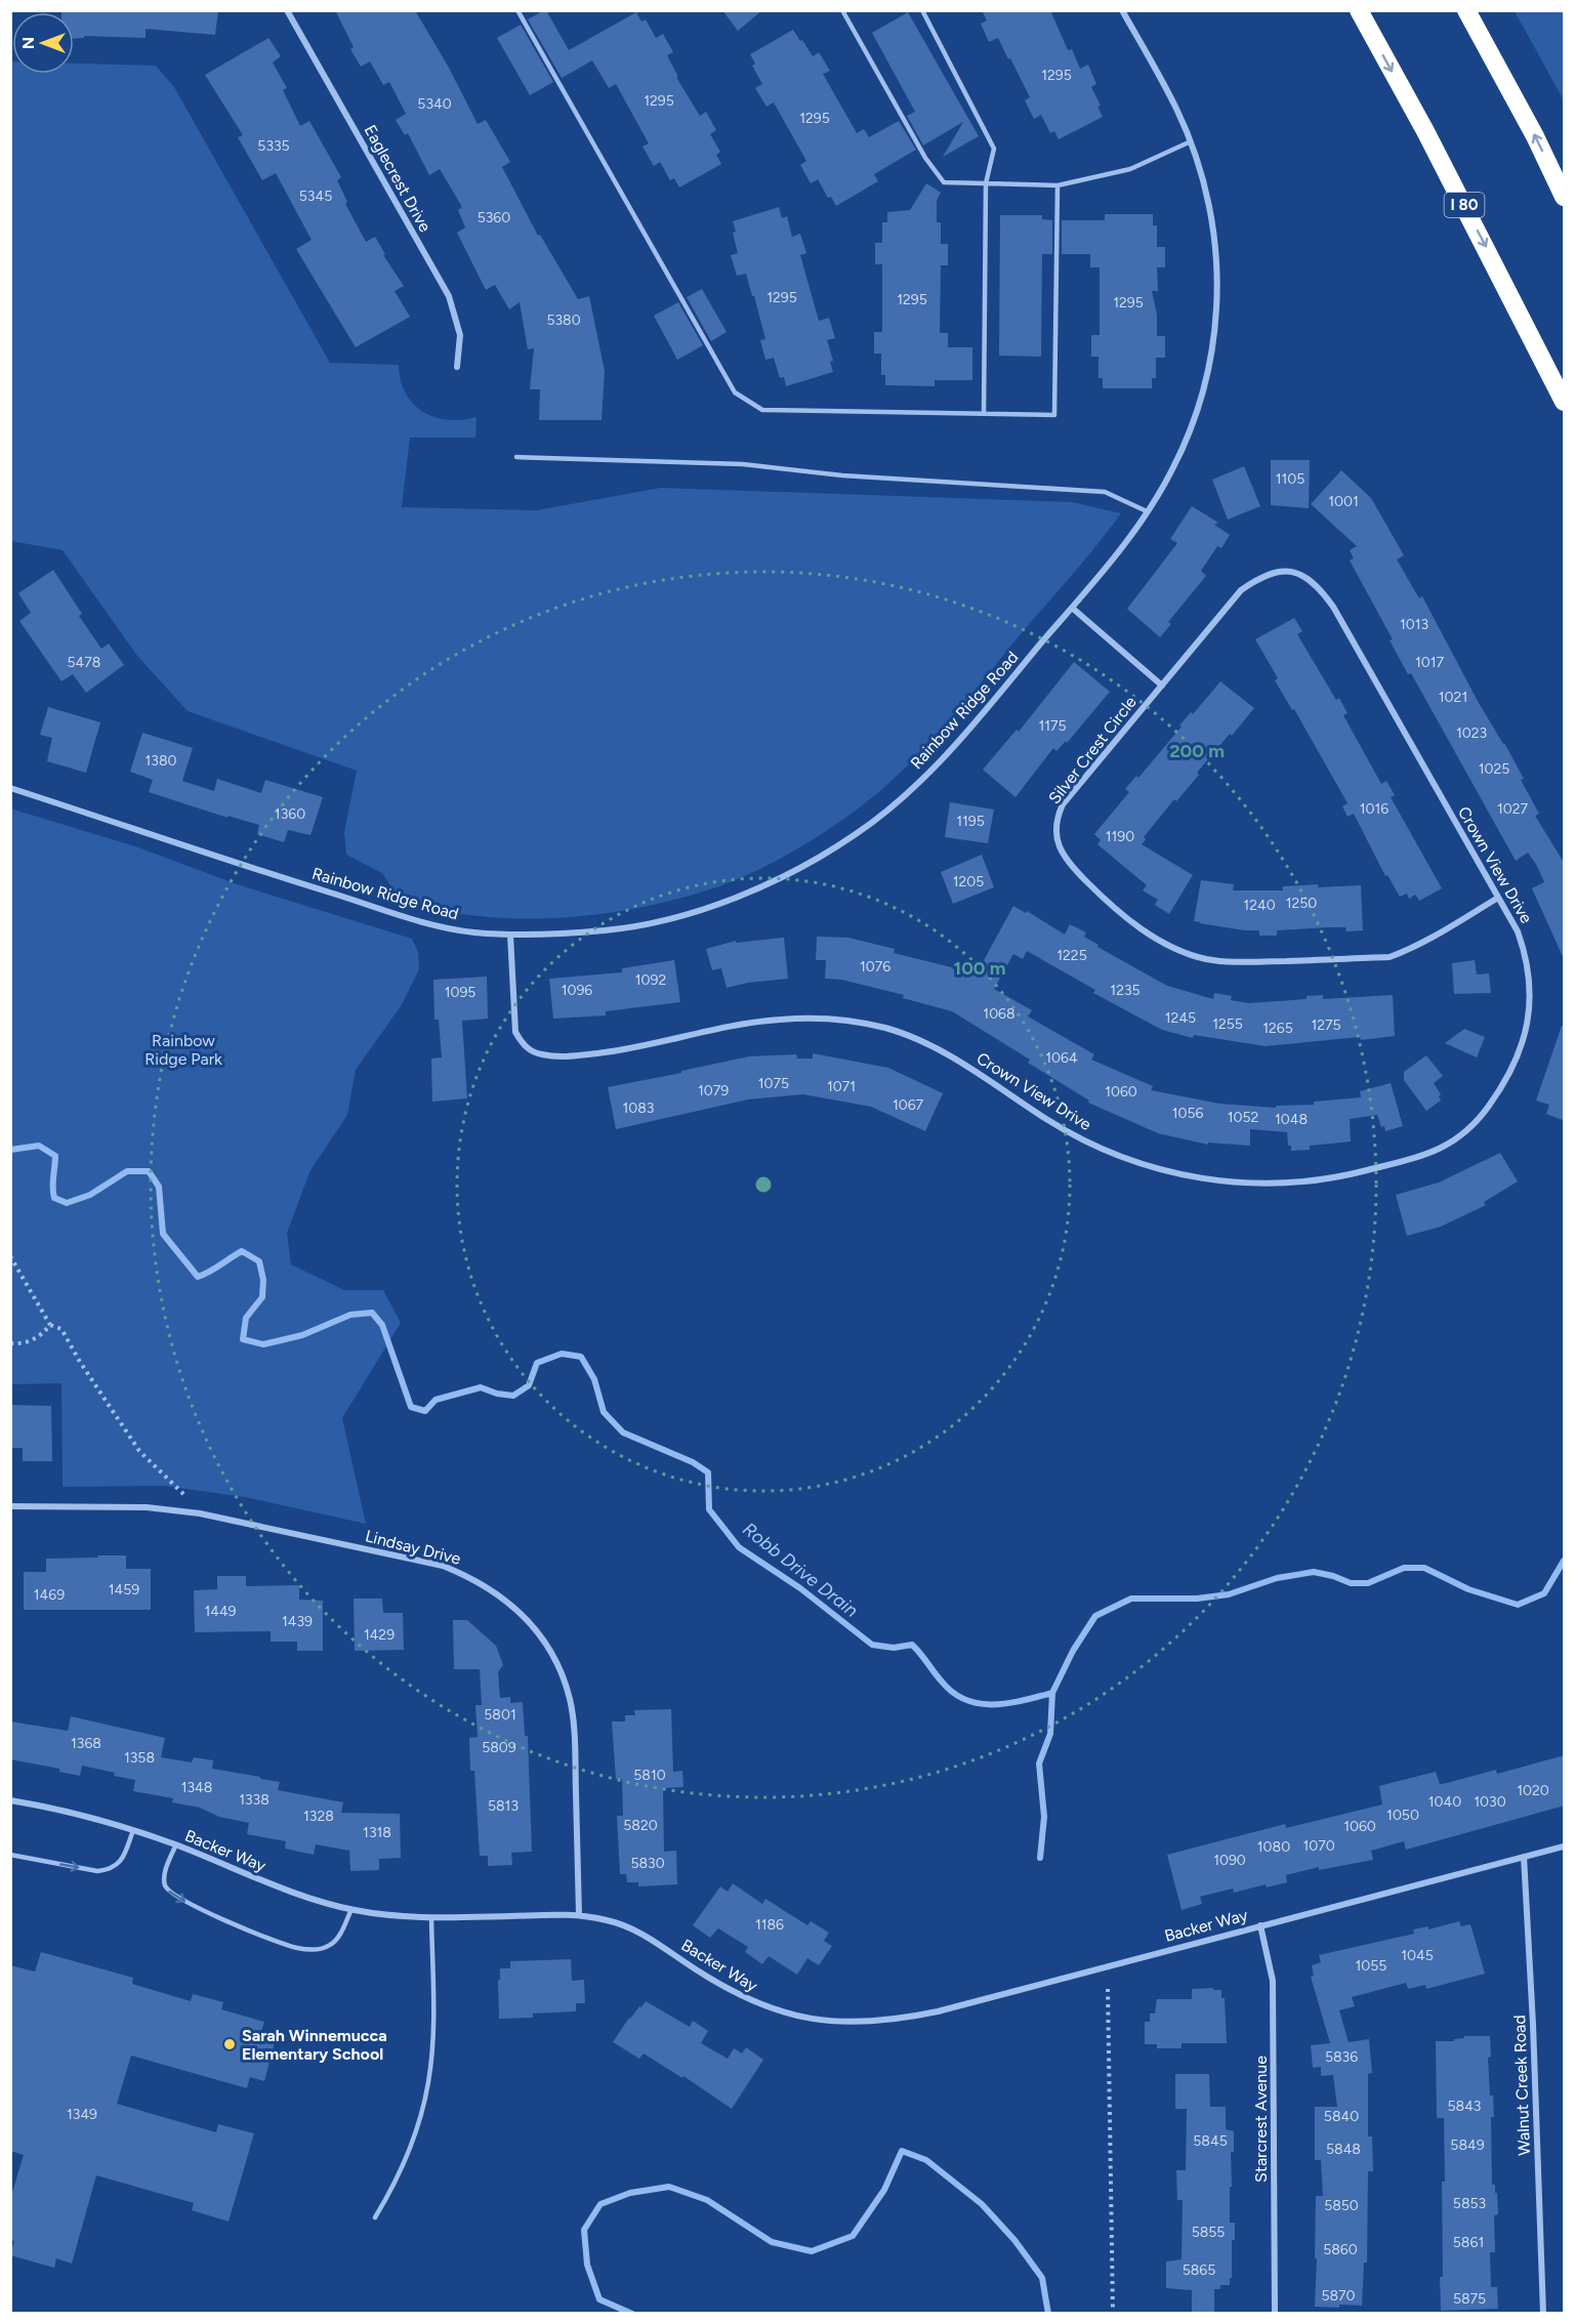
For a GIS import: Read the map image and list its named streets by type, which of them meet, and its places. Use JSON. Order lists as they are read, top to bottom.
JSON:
{
  "streets": {
    "highway": ["I 80"],
    "street": [
      "Eaglecrest Drive",
      "Rainbow Ridge Road",
      "Silver Crest Circle",
      "Crown View Drive",
      "Lindsay Drive",
      "Backer Way",
      "Walnut Creek Road",
      "Starcrest Avenue"
    ]
  },
  "crossings": [
    ["Rainbow Ridge Road", "Crown View Drive"],
    ["Silver Crest Circle", "Crown View Drive"],
    ["Lindsay Drive", "Backer Way"],
    ["Backer Way", "Walnut Creek Road"],
    ["Backer Way", "Starcrest Avenue"]
  ],
  "water": ["Robb Drive Drain"],
  "parks": ["Rainbow Ridge Park"],
  "places": ["Sarah Winnemucca Elementary School"],
  "house_numbers": [
    "1295",
    "1295",
    "5340",
    "1295",
    "5335",
    "5345",
    "5360",
    "1295",
    "1295",
    "1295",
    "5380",
    "1105",
    "1001",
    "1013",
    "5478",
    "1017",
    "1021",
    "1175",
    "1023",
    "1380",
    "1025",
    "1016",
    "1027",
    "1360",
    "1195",
    "1190",
    "1205",
    "1250",
    "1240",
    "1225",
    "1076",
    "1092",
    "1096",
    "1235",
    "1095",
    "1068",
    "1245",
    "1255",
    "1275",
    "1265",
    "1064",
    "1075",
    "1071",
    "1079",
    "1060",
    "1067",
    "1083",
    "1056",
    "1052",
    "1048",
    "1459",
    "1469",
    "1449",
    "1439",
    "1429",
    "5801",
    "1368",
    "5809",
    "1358",
    "5810",
    "1348",
    "1020",
    "1338",
    "1040",
    "1030",
    "5813",
    "1050",
    "1328",
    "5820",
    "1060",
    "1318",
    "1070",
    "1080",
    "1090",
    "5830",
    "1186",
    "1045",
    "1055",
    "5836",
    "5843",
    "1349",
    "5840",
    "5845",
    "5849",
    "5848",
    "5853",
    "5850",
    "5855",
    "5861",
    "5860",
    "5865",
    "5870",
    "5875"
  ],
  "north": "left",
  "rings": ["200 m", "100 m"]
}
